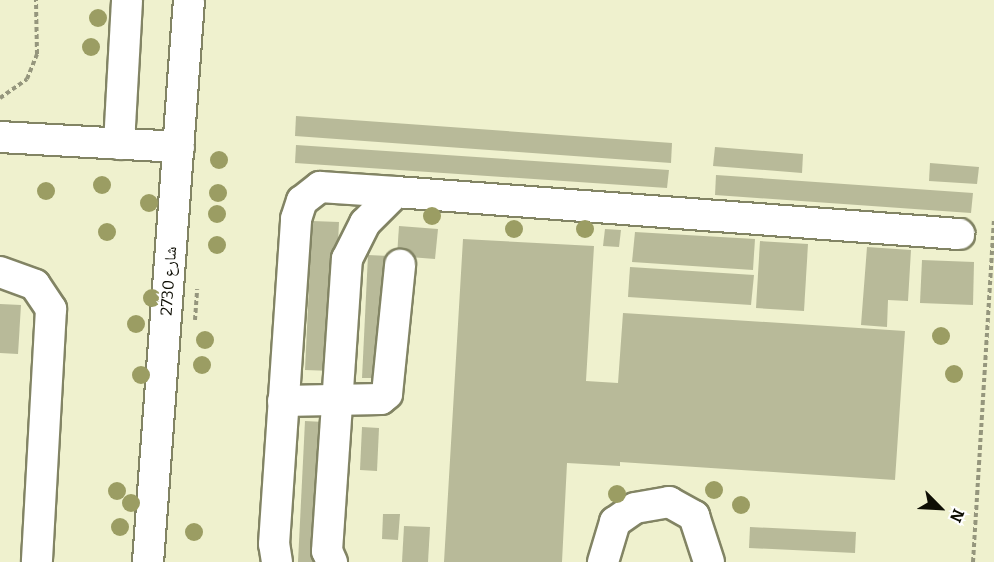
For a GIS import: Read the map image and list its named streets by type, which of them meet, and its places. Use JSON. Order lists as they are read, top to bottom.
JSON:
{
  "streets": {
    "street": ["شارع 2730"]
  },
  "north": "bottom right"
}
